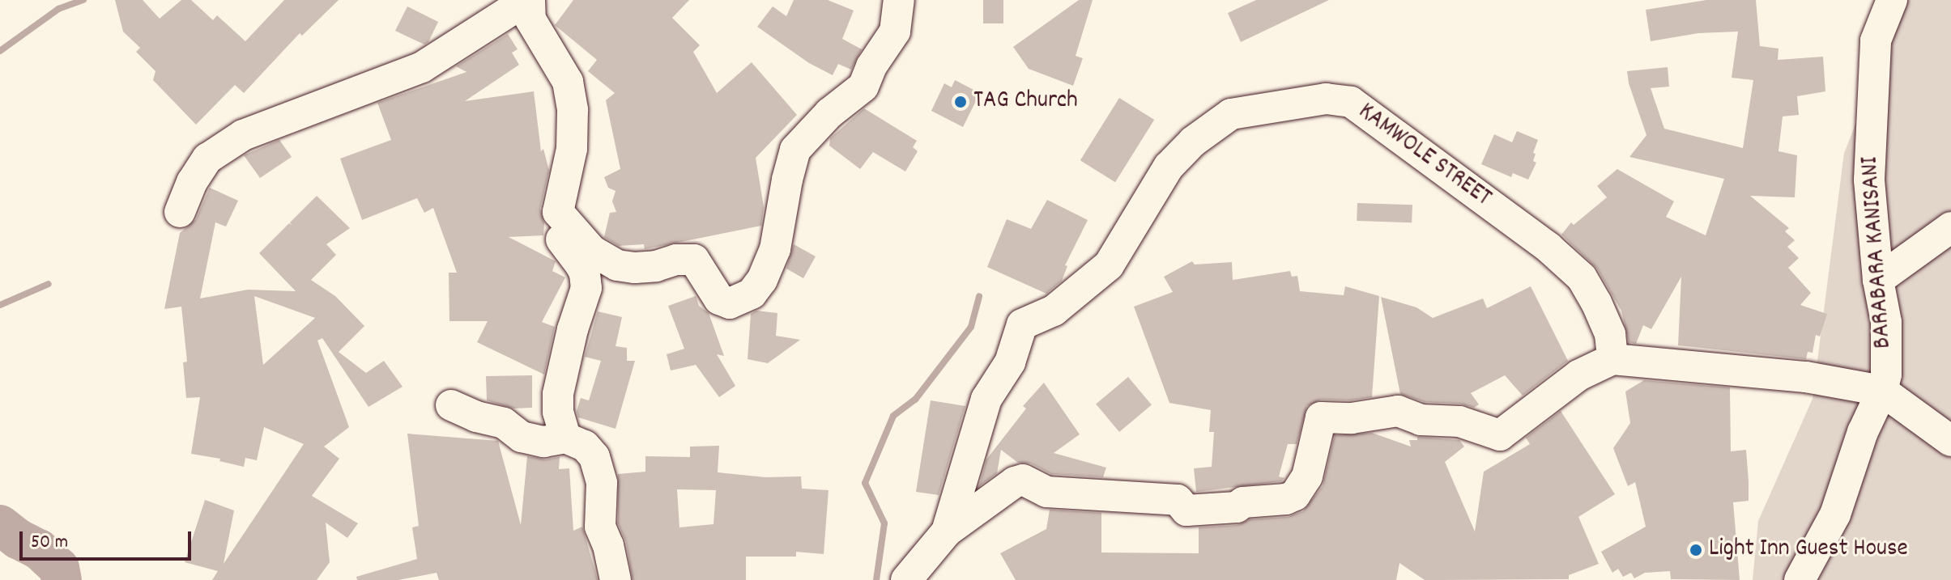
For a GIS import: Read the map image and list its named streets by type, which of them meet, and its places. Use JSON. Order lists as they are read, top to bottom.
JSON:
{
  "streets": {
    "street": ["KAMWOLE STREET", "BARABARA KANISANI"]
  },
  "places": ["TAG Church", "Light Inn Guest House"],
  "scale_bar": "50 m"
}
